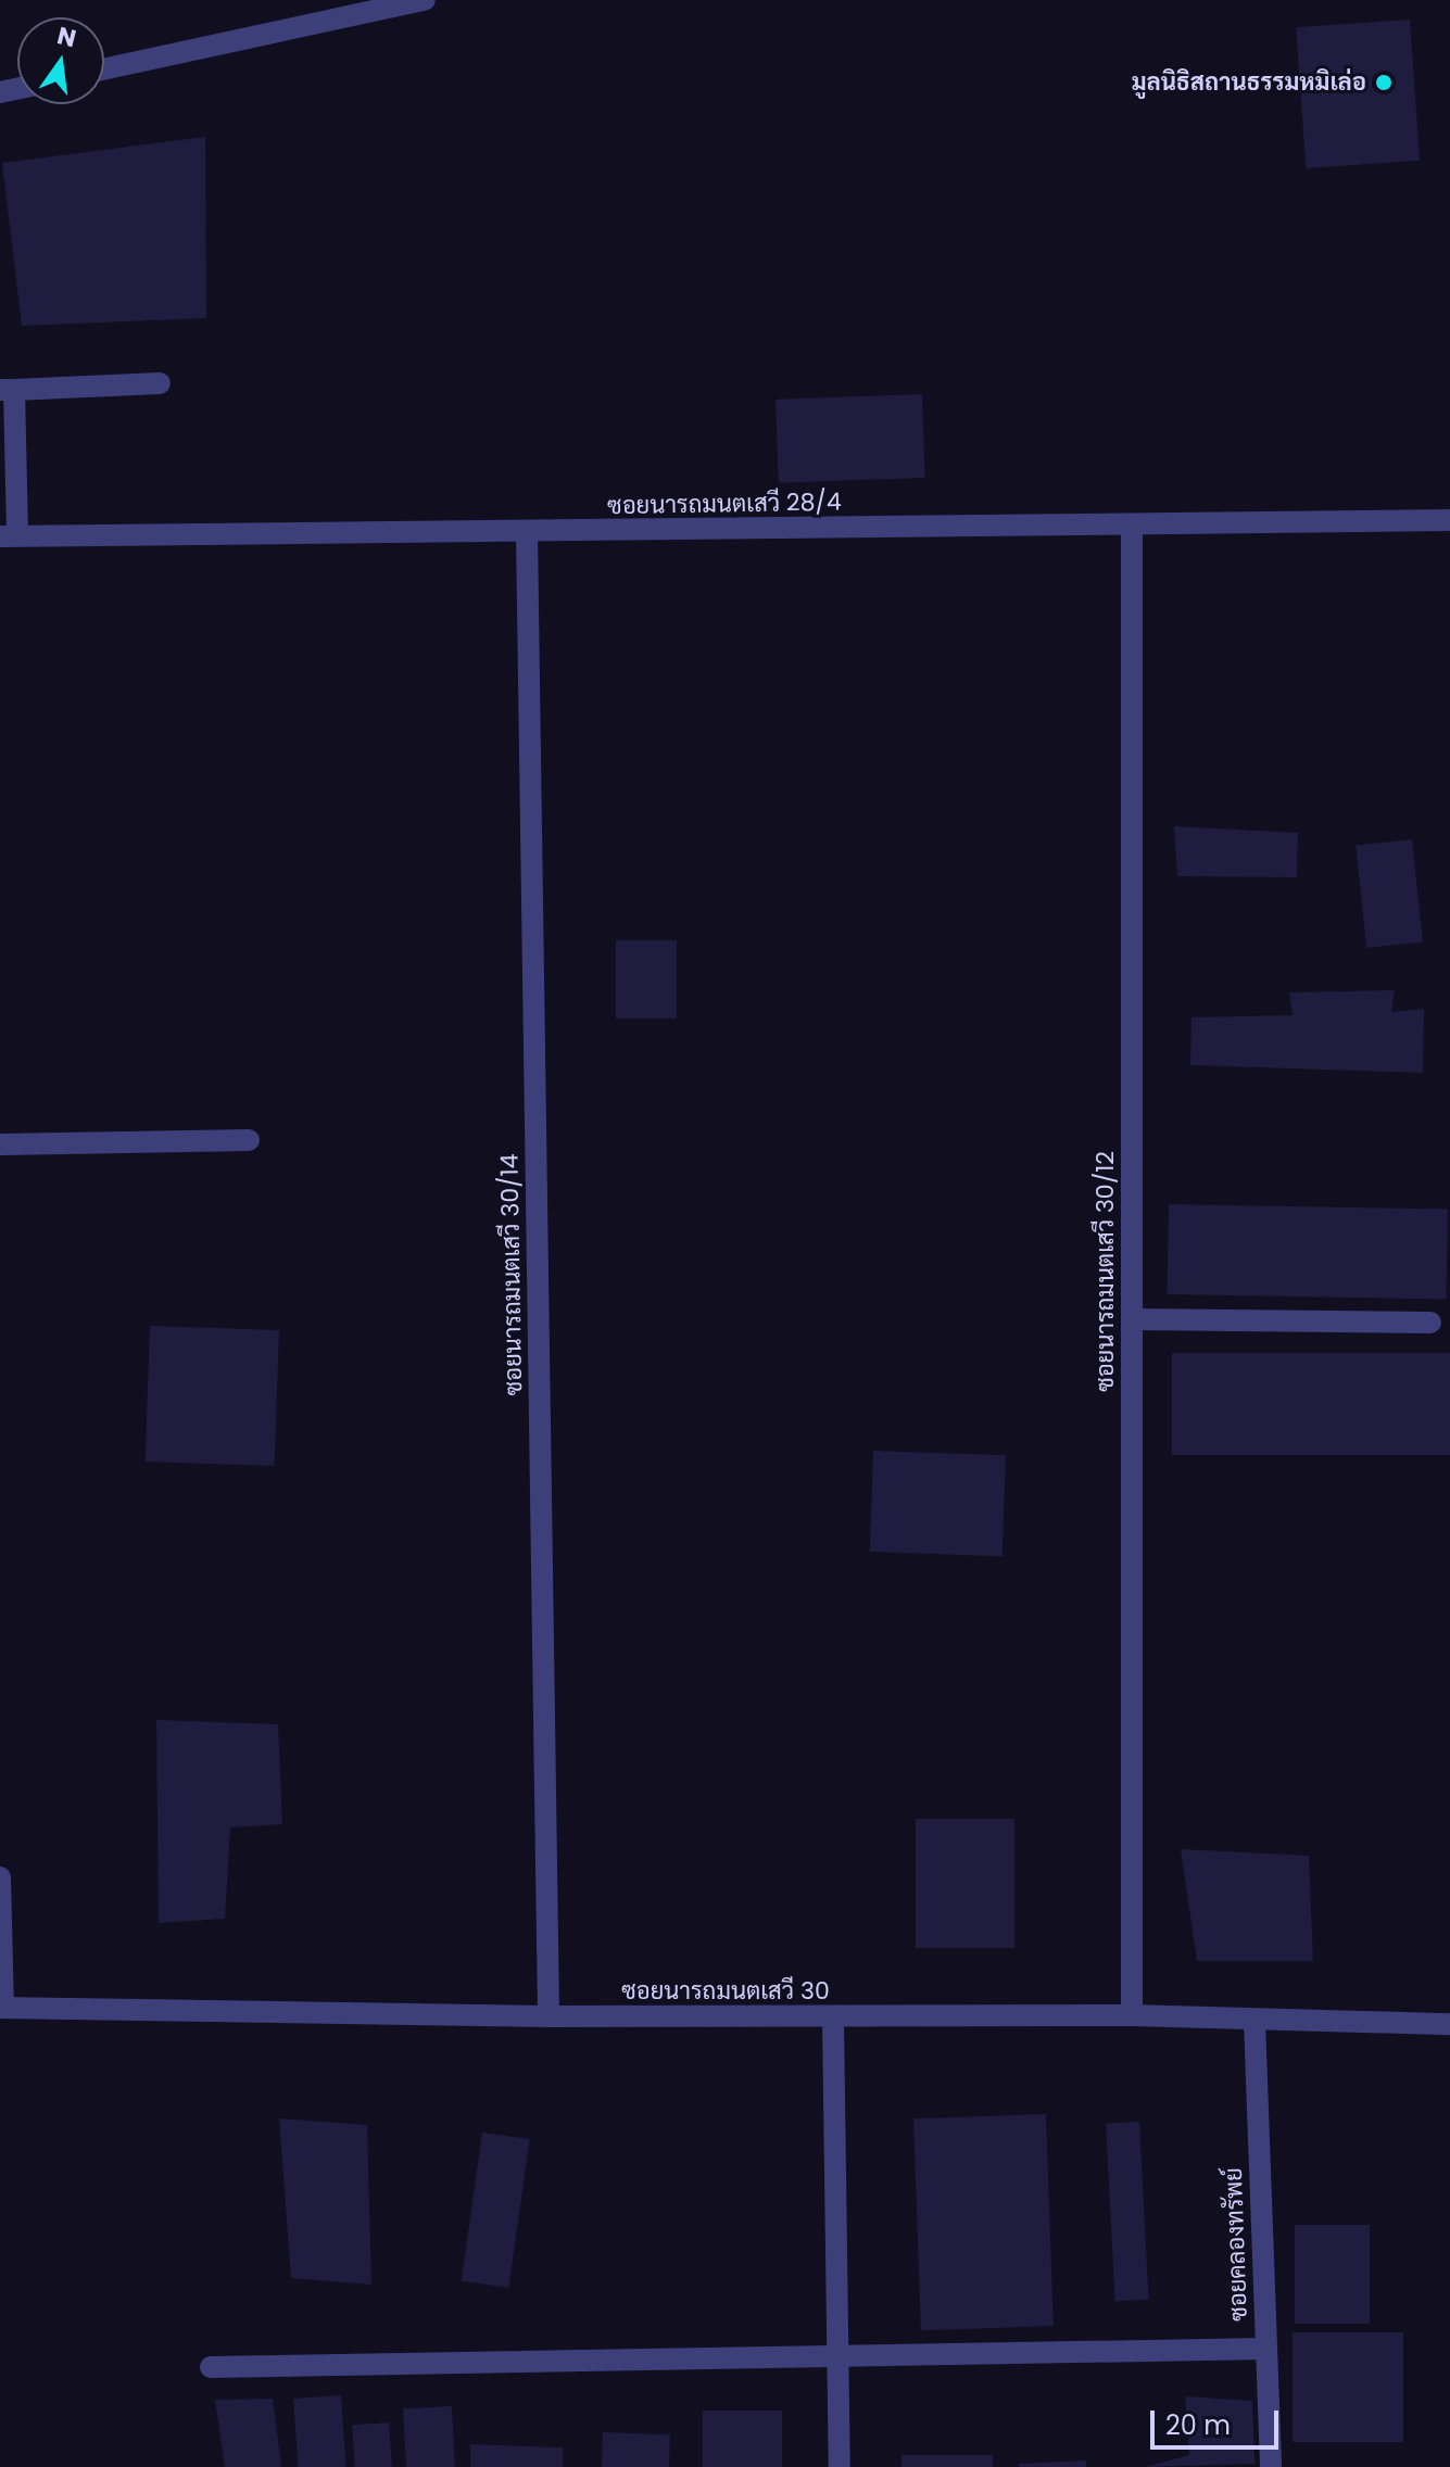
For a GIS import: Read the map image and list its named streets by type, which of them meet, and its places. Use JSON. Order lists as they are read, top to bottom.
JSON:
{
  "streets": {
    "street": [
      "ซอยนารถมนตเสวี 28/4",
      "ซอยนารถมนตเสวี 30/12",
      "ซอยนารถมนตเสวี 30/14",
      "ซอยนารถมนตเสวี 30",
      "ซอยคลองทรัพย์"
    ]
  },
  "crossings": [
    ["ซอยนารถมนตเสวี 28/4", "ซอยนารถมนตเสวี 30/12"],
    ["ซอยนารถมนตเสวี 28/4", "ซอยนารถมนตเสวี 30/14"],
    ["ซอยนารถมนตเสวี 30/12", "ซอยนารถมนตเสวี 30"],
    ["ซอยนารถมนตเสวี 30/14", "ซอยนารถมนตเสวี 30"],
    ["ซอยนารถมนตเสวี 30", "ซอยคลองทรัพย์"]
  ],
  "places": ["มูลนิธิสถานธรรมหมิเล่อ"],
  "scale_bar": "20 m",
  "north": "top"
}
